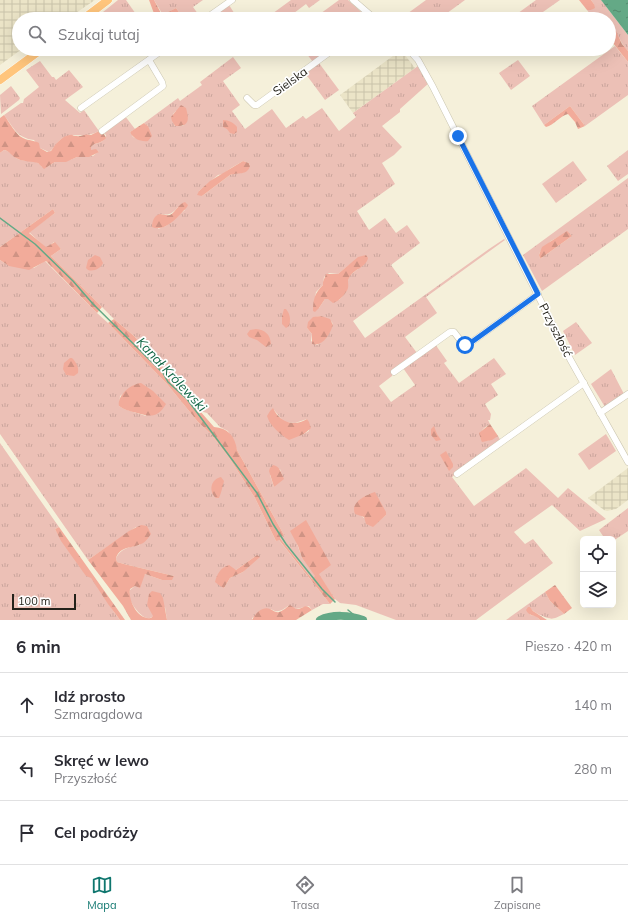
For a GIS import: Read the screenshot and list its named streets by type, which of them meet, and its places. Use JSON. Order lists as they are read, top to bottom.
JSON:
{
  "streets": {
    "street": ["Sielska", "Przyszłość"]
  },
  "water": ["Kanał Królewski"],
  "scale_bar": "100 m",
  "page": {
    "search": "Szukaj tutaj",
    "scale": "100 m",
    "heading": ["6 min", "Pieszo · 420 m"],
    "list": [
      ["Idź prosto", "Szmaragdowa", "140 m"],
      ["Skręć w lewo", "Przyszłość", "280 m"],
      "Cel podróży"
    ],
    "nav": ["Mapa", "Trasa", "Zapisane"]
  }
}
